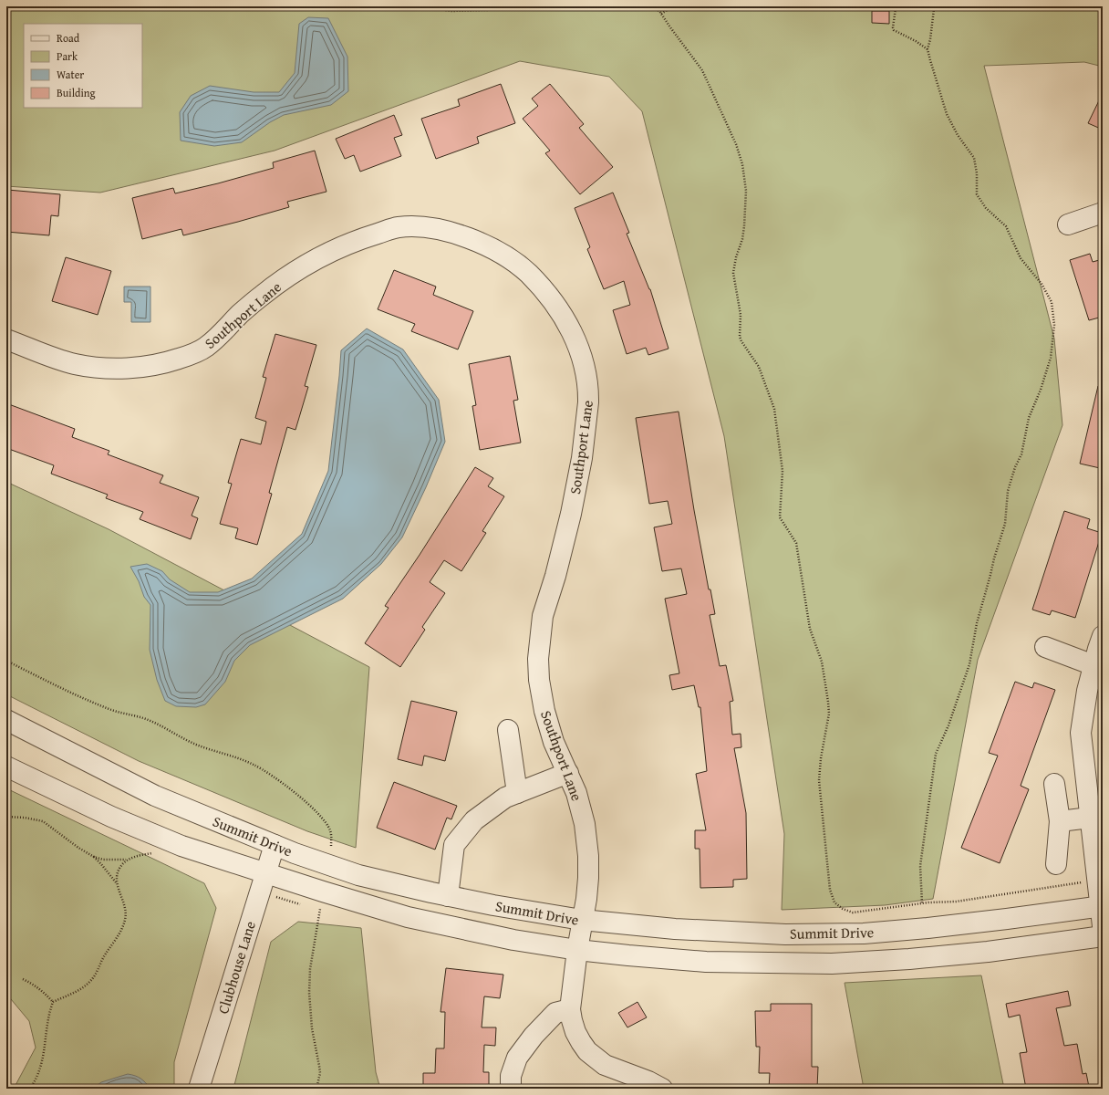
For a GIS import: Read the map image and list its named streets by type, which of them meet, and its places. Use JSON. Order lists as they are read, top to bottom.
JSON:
{
  "streets": {
    "street": ["Southport Lane", "Summit Drive", "Clubhouse Lane"]
  },
  "crossings": [
    ["Southport Lane", "Summit Drive"],
    ["Summit Drive", "Clubhouse Lane"]
  ],
  "legend": [
    "Road",
    "Park",
    "Water",
    "Building"
  ]
}
